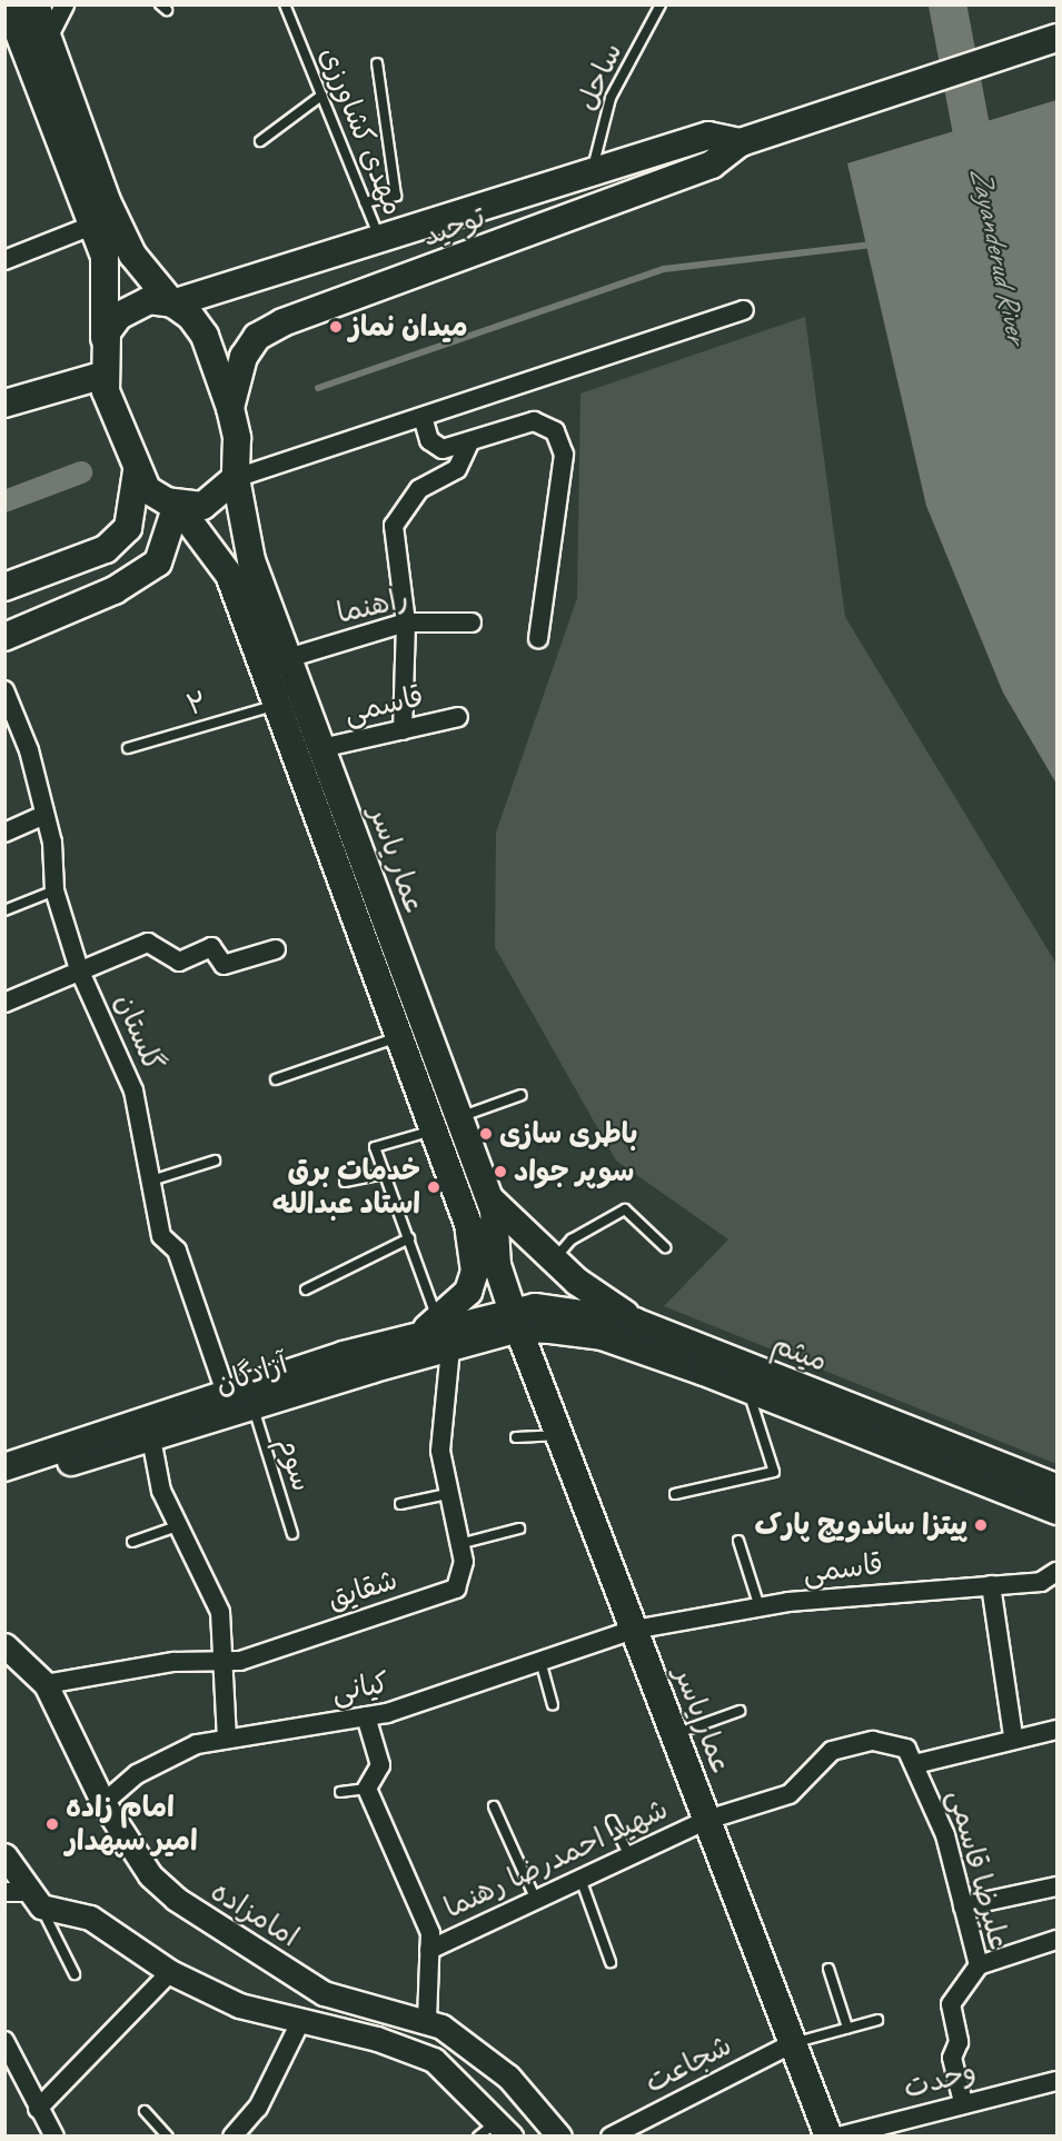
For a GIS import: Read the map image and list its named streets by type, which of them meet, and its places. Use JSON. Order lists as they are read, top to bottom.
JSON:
{
  "streets": {
    "main road": [
      "توحید",
      "عمار یاسر",
      "میثم",
      "آزادگان"
    ],
    "street": [
      "راهنما",
      "قاسمی",
      "گلستان",
      "شقایق",
      "کیانی",
      "شهید احمدرضا رهنما",
      "علیرضا قاسمی",
      "امامزاده",
      "شجاعت",
      "وحدت"
    ],
    "lane": [
      "ساحل",
      "مهدی کشاورزی",
      "۲",
      "سوم"
    ]
  },
  "crossings": [
    ["ساحل", "توحید"],
    ["مهدی کشاورزی", "توحید"],
    ["توحید", "عمار یاسر"],
    ["راهنما", "عمار یاسر"],
    ["۲", "عمار یاسر"],
    ["قاسمی", "عمار یاسر"],
    ["قاسمی", "کیانی"],
    ["عمار یاسر", "میثم"],
    ["عمار یاسر", "آزادگان"],
    ["عمار یاسر", "کیانی"],
    ["عمار یاسر", "شهید احمدرضا رهنما"],
    ["عمار یاسر", "علیرضا قاسمی"],
    ["عمار یاسر", "شجاعت"],
    ["گلستان", "آزادگان"],
    ["میثم", "آزادگان"],
    ["آزادگان", "سوم"],
    ["آزادگان", "شقایق"],
    ["شقایق", "امامزاده"],
    ["کیانی", "امامزاده"],
    ["شهید احمدرضا رهنما", "علیرضا قاسمی"],
    ["علیرضا قاسمی", "وحدت"]
  ],
  "water": ["Zayanderud River"],
  "places": [
    "میدان نماز",
    "باطری سازی",
    "سوپر جواد",
    "خدمات برق استاد عبدالله",
    "پیتزا ساندویچ پارک",
    "امام زاده امیر سپهدار"
  ]
}
